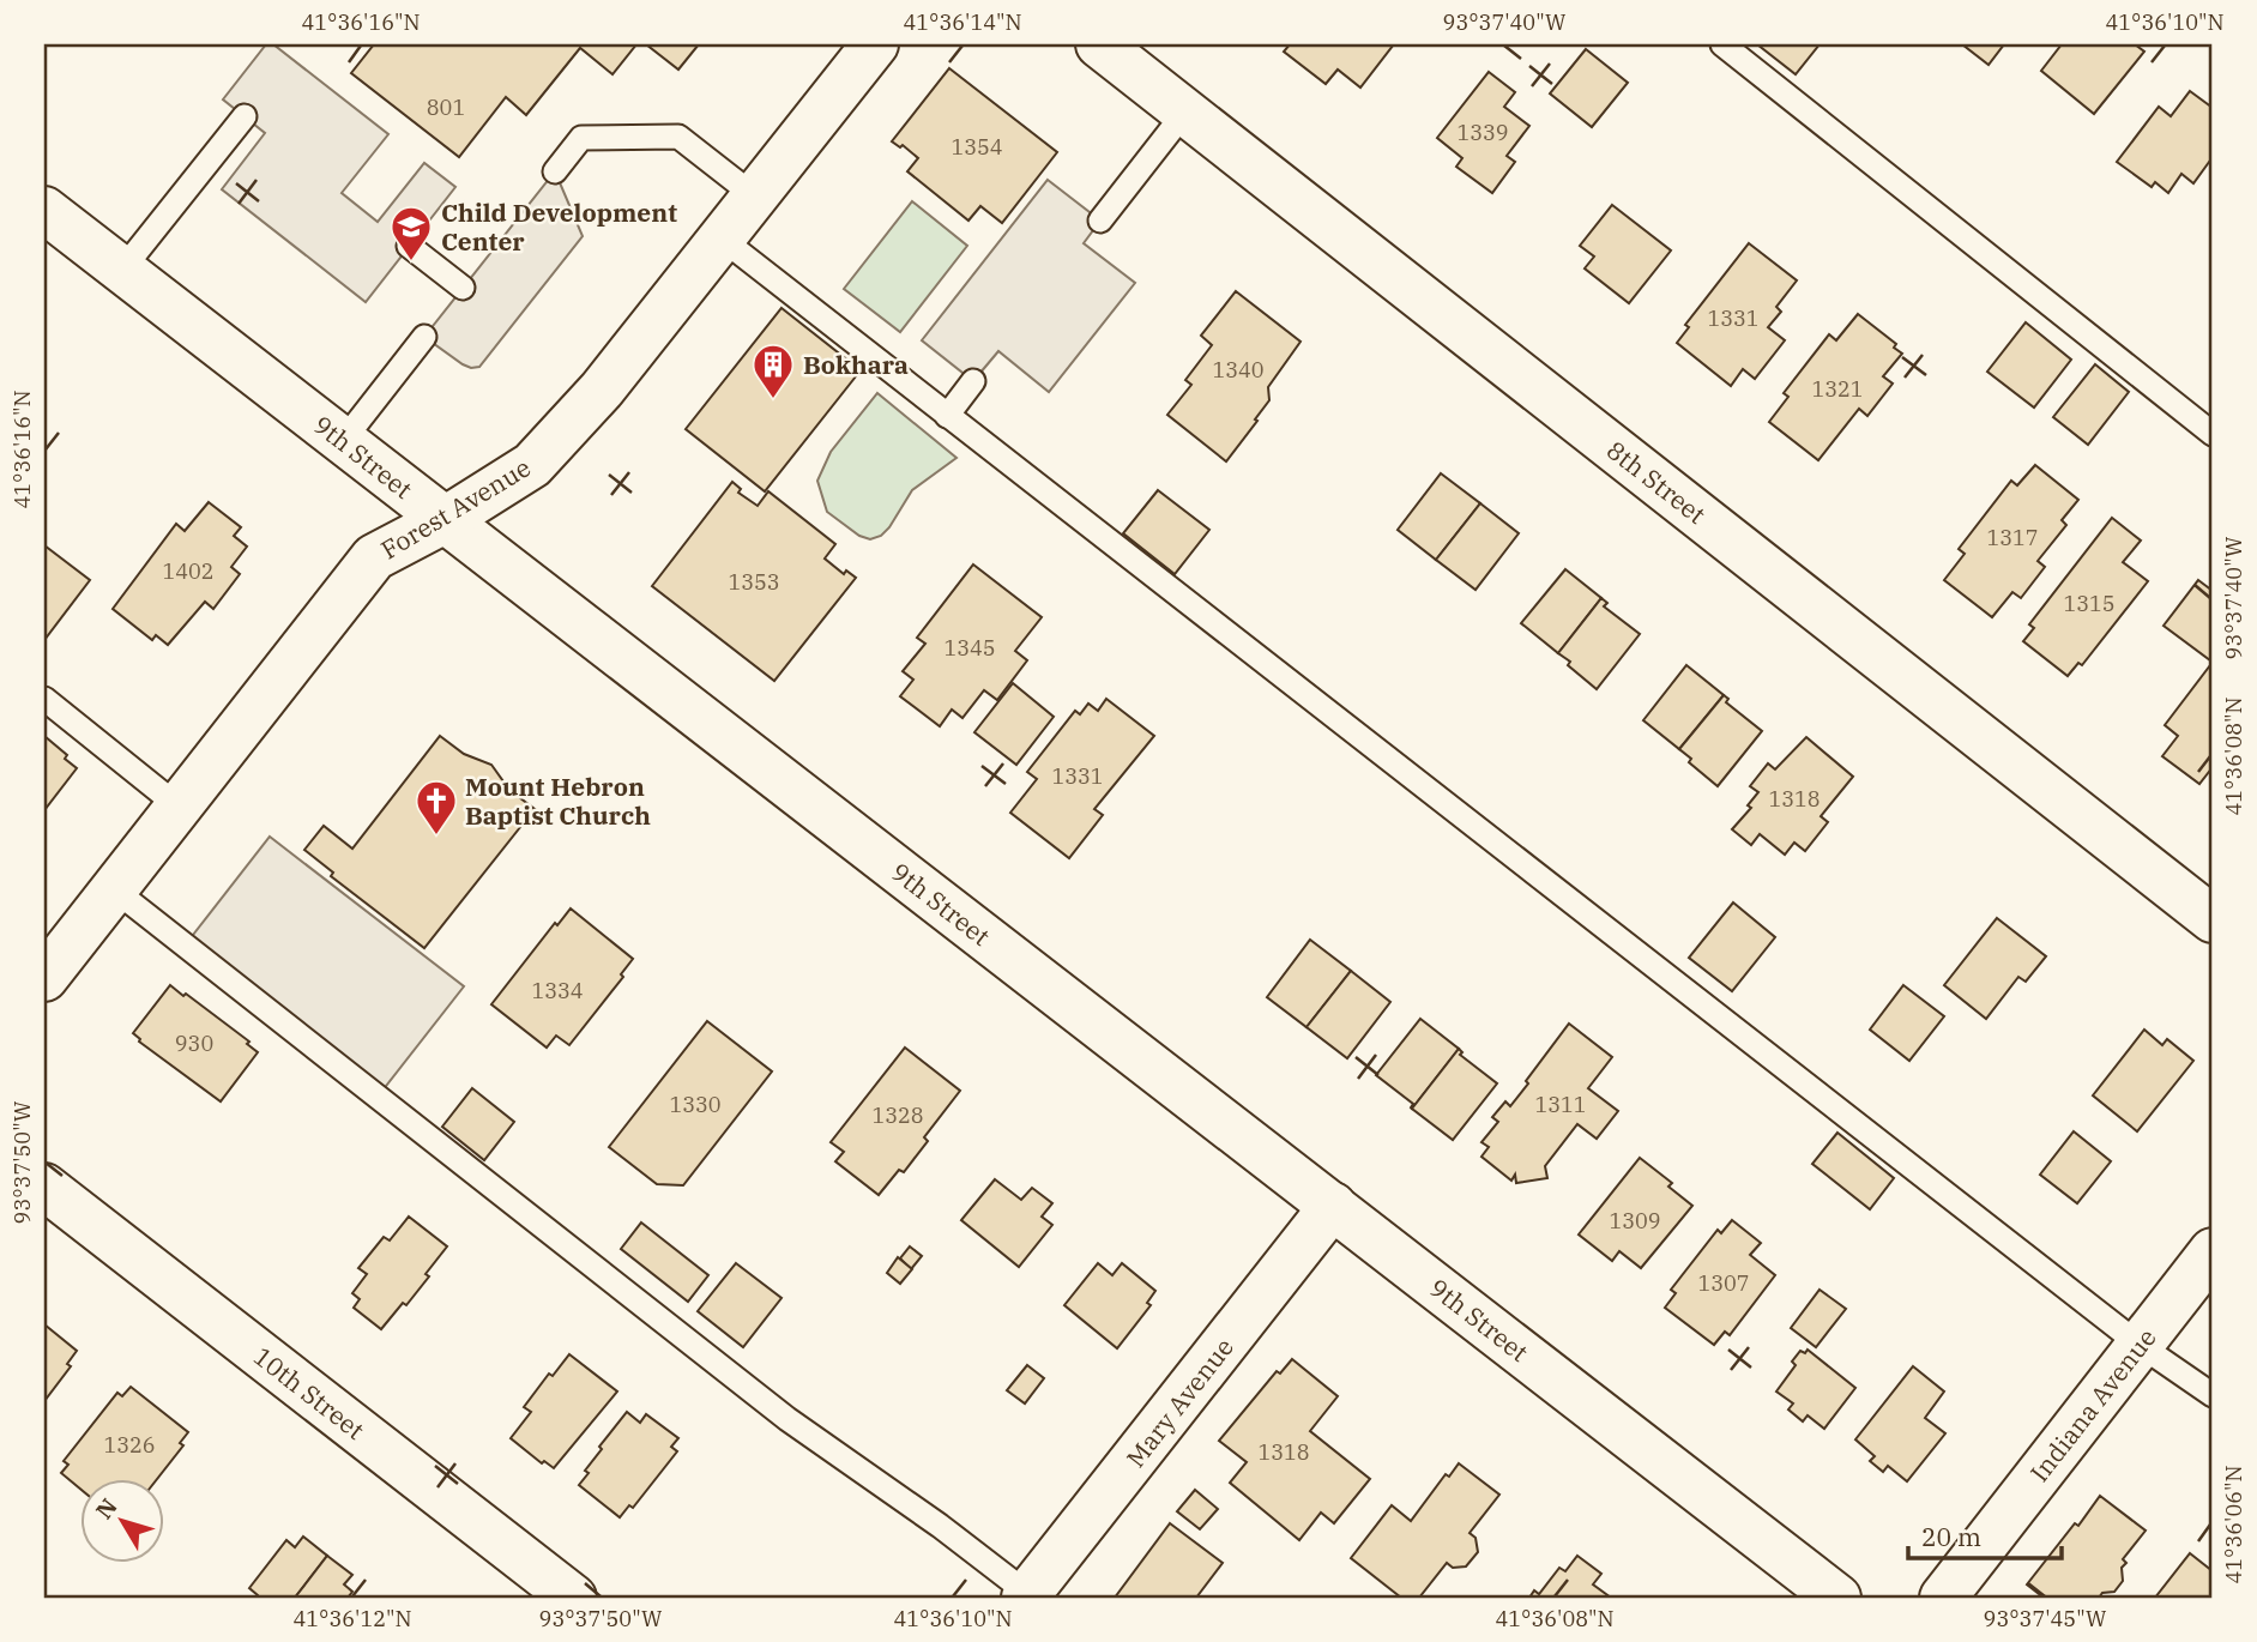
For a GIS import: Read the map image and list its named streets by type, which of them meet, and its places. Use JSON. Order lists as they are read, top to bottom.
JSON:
{
  "streets": {
    "street": [
      "9th Street",
      "8th Street",
      "Forest Avenue",
      "10th Street",
      "Mary Avenue",
      "Indiana Avenue"
    ]
  },
  "crossings": [
    ["9th Street", "Forest Avenue"],
    ["9th Street", "Mary Avenue"]
  ],
  "places": {
    "school or university": ["Child Development Center"],
    "building": ["Bokhara"],
    "church": ["Mount Hebron Baptist Church"]
  },
  "house_numbers": [
    "801",
    "1339",
    "1354",
    "1331",
    "1340",
    "1321",
    "1317",
    "1402",
    "1353",
    "1315",
    "1345",
    "1331",
    "1318",
    "1334",
    "930",
    "1330",
    "1311",
    "1328",
    "1309",
    "1307",
    "1326",
    "1318"
  ],
  "scale_bar": "20 m",
  "north": "top left",
  "coordinates": [
    "41°36'16\"N",
    "41°36'14\"N",
    "93°37'40\"W",
    "41°36'10\"N",
    "41°36'08\"N",
    "93°37'50\"W",
    "41°36'06\"N",
    "41°36'12\"N",
    "93°37'45\"W"
  ]
}
